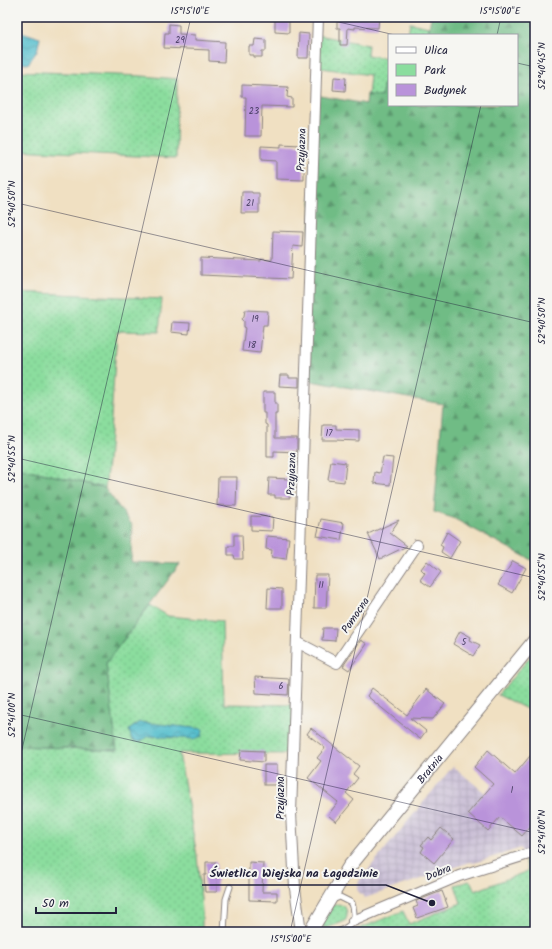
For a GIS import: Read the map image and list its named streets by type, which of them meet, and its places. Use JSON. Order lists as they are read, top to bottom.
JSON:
{
  "streets": {
    "street": [
      "Przyjazna",
      "Pomocna",
      "Bratnia",
      "Dobra"
    ]
  },
  "crossings": [
    ["Przyjazna", "Pomocna"]
  ],
  "places": ["Świetlica Wiejska na Łagodzinie"],
  "house_numbers": [
    "29",
    "23",
    "21",
    "19",
    "18",
    "17",
    "11",
    "5",
    "6",
    "1"
  ],
  "legend": ["Ulica", "Park", "Budynek"],
  "scale_bar": "50 m",
  "coordinates": [
    "15°15'10\"E",
    "15°15'00\"E",
    "52°40'45\"N",
    "52°40'50\"N",
    "52°40'55\"N",
    "52°41'00\"N"
  ]
}
